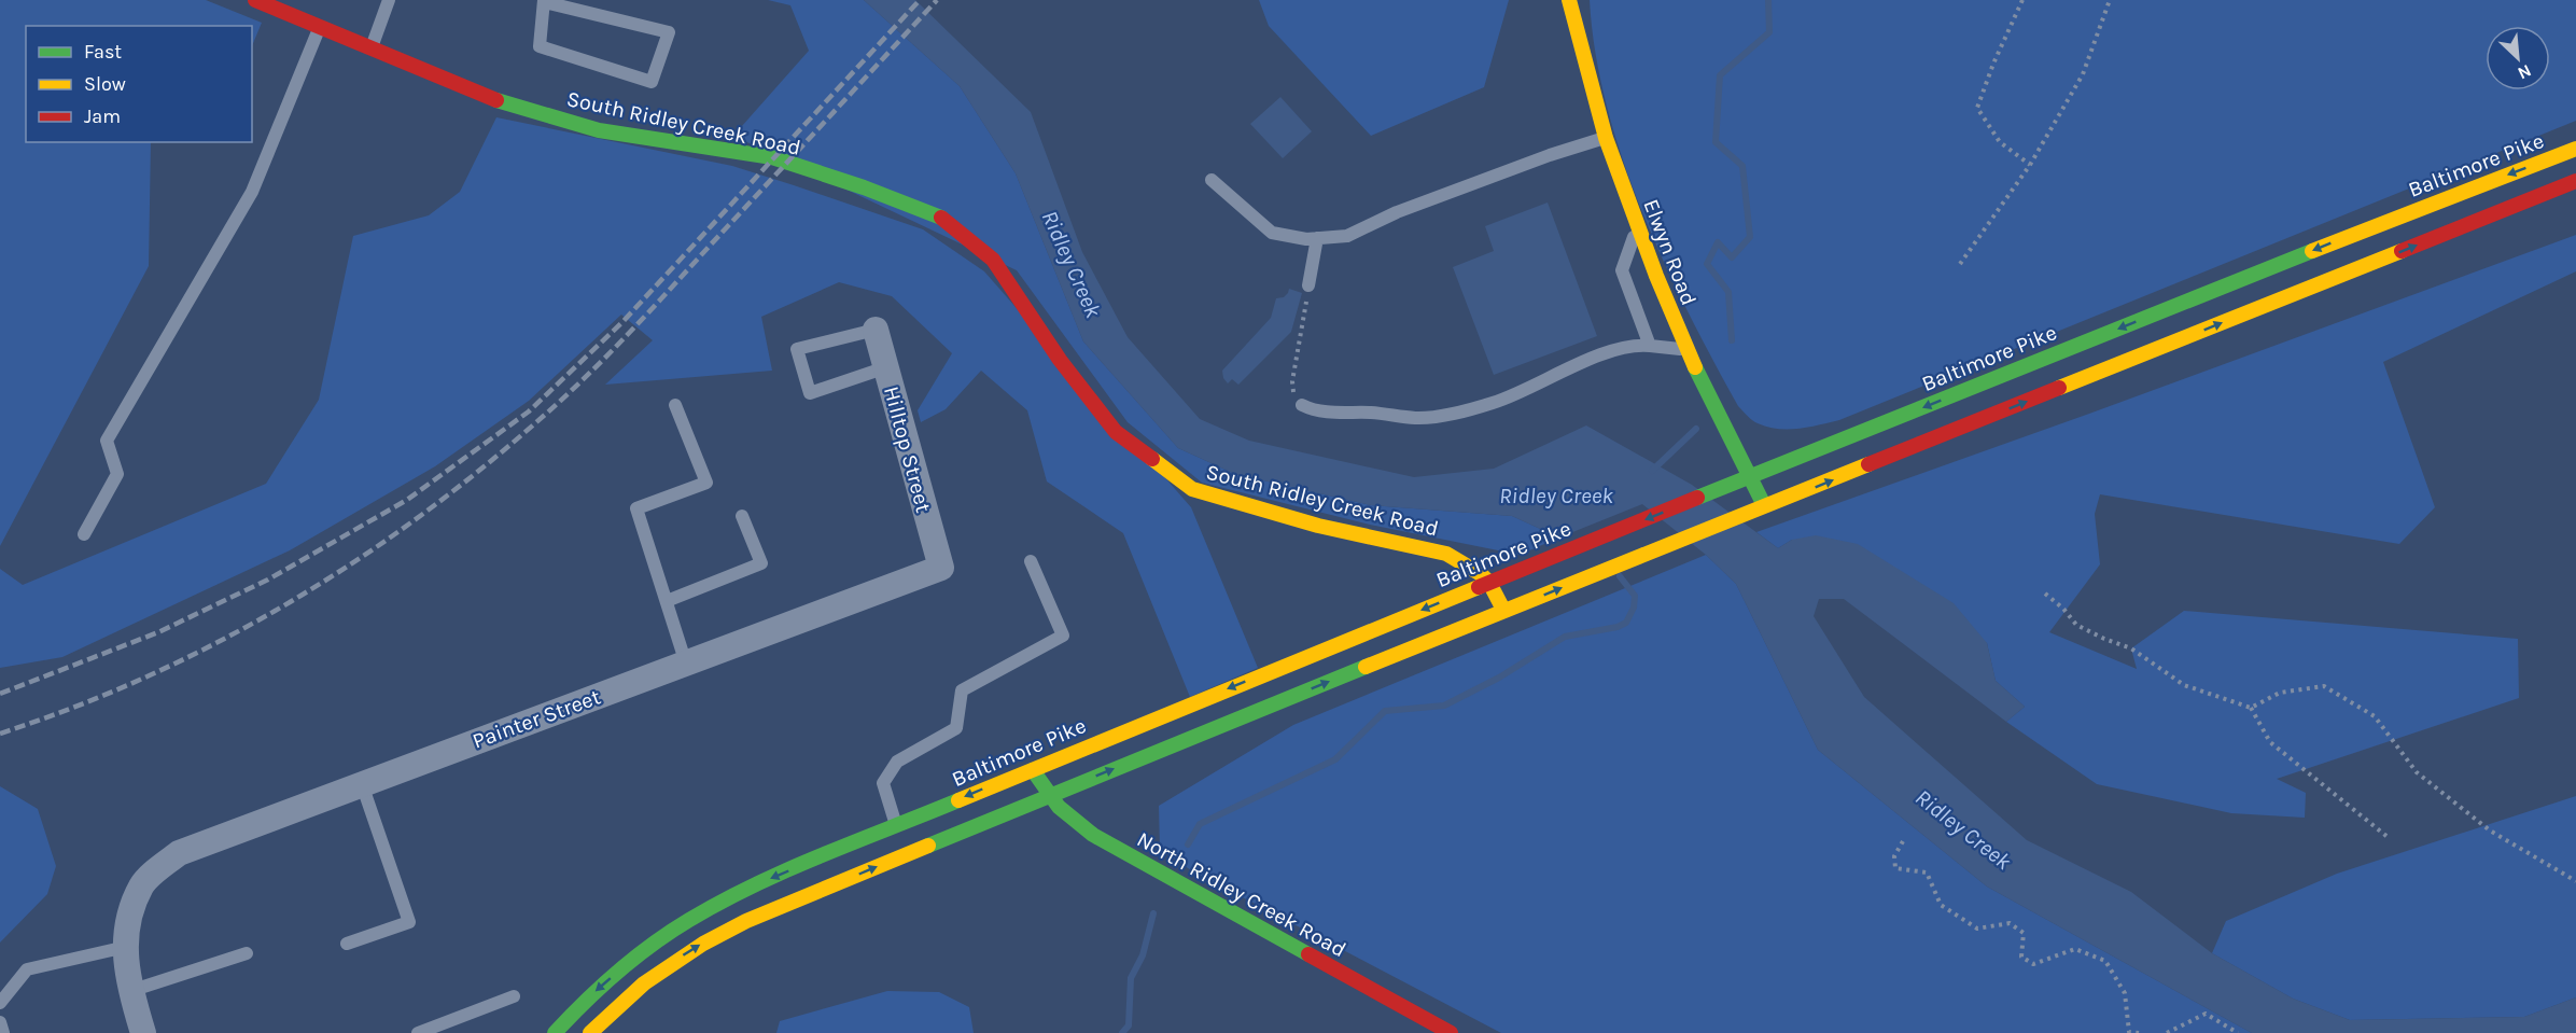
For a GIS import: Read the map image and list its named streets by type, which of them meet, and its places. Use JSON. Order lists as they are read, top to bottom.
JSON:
{
  "streets": {
    "main road": [
      "South Ridley Creek Road",
      "Baltimore Pike",
      "Elwyn Road",
      "North Ridley Creek Road"
    ],
    "street": ["Hilltop Street", "Painter Street"]
  },
  "crossings": [
    ["South Ridley Creek Road", "Baltimore Pike"],
    ["Baltimore Pike", "Elwyn Road"],
    ["Baltimore Pike", "North Ridley Creek Road"],
    ["Hilltop Street", "Painter Street"]
  ],
  "water": ["Ridley Creek"],
  "legend": ["Fast", "Slow", "Jam"],
  "north": "bottom right"
}
